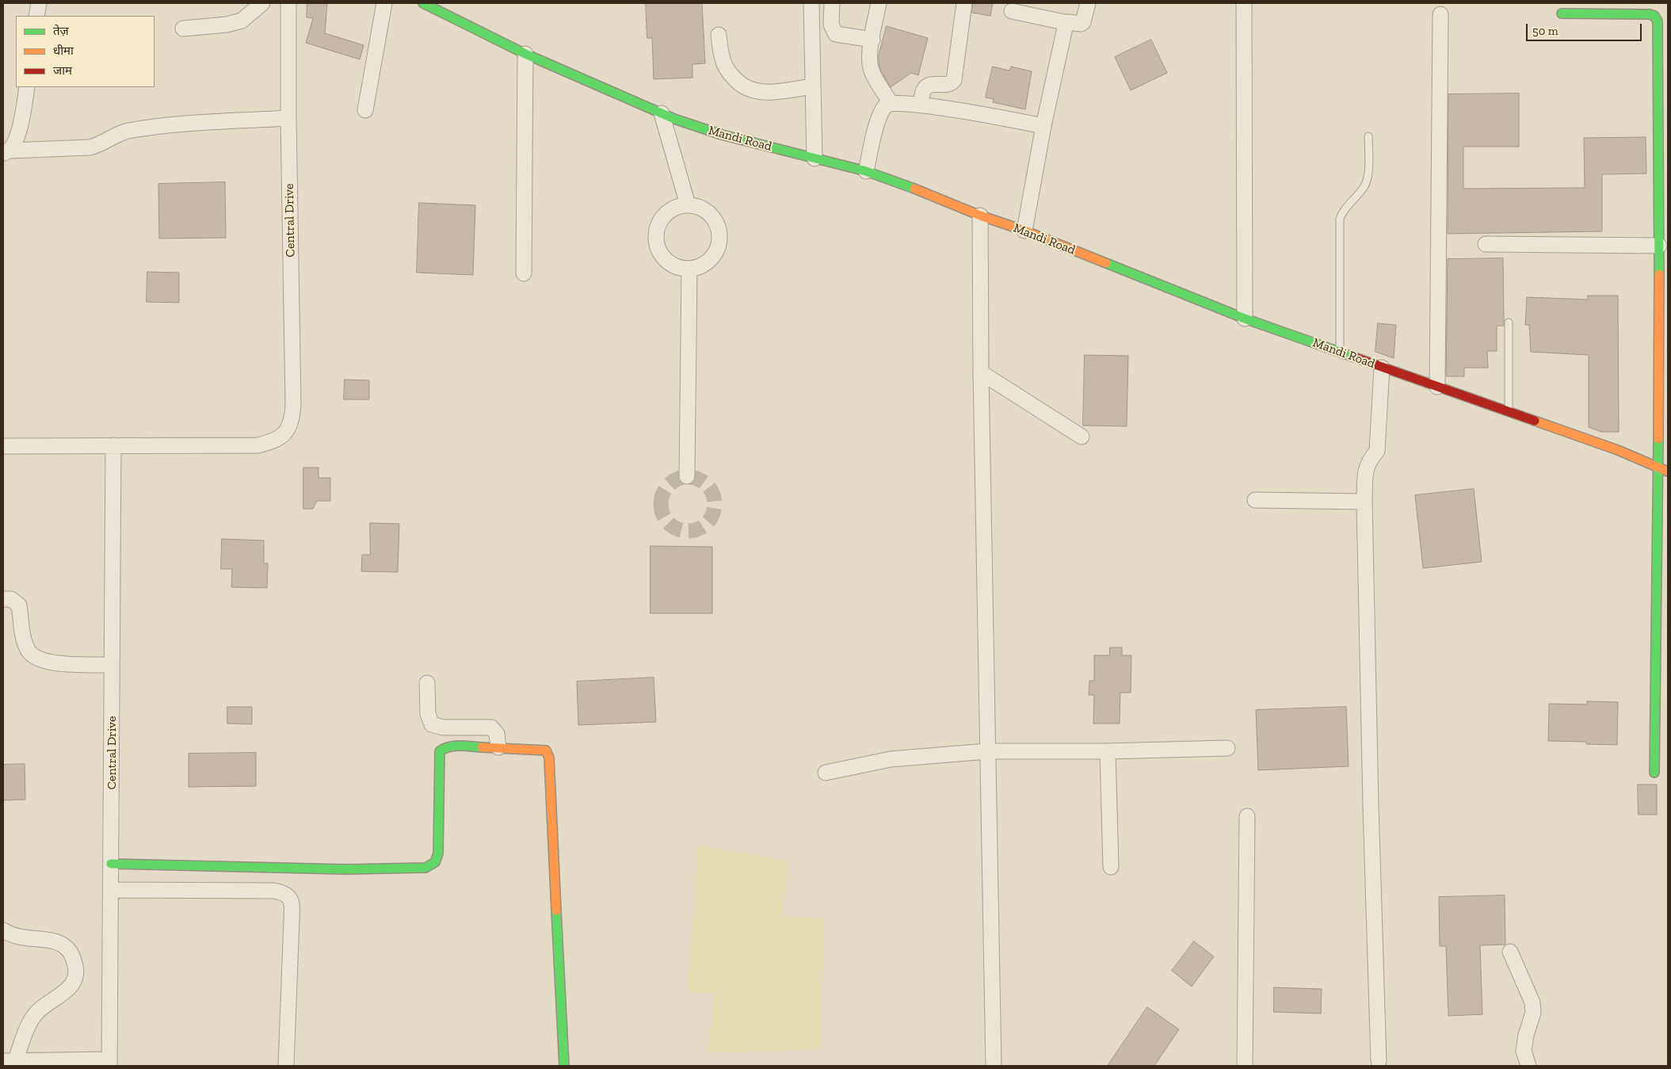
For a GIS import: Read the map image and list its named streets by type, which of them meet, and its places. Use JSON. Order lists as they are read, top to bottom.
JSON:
{
  "streets": {
    "street": ["Mandi Road", "Central Drive"]
  },
  "legend": ["तेज़", "धीमा", "जाम"],
  "scale_bar": "50 m"
}
